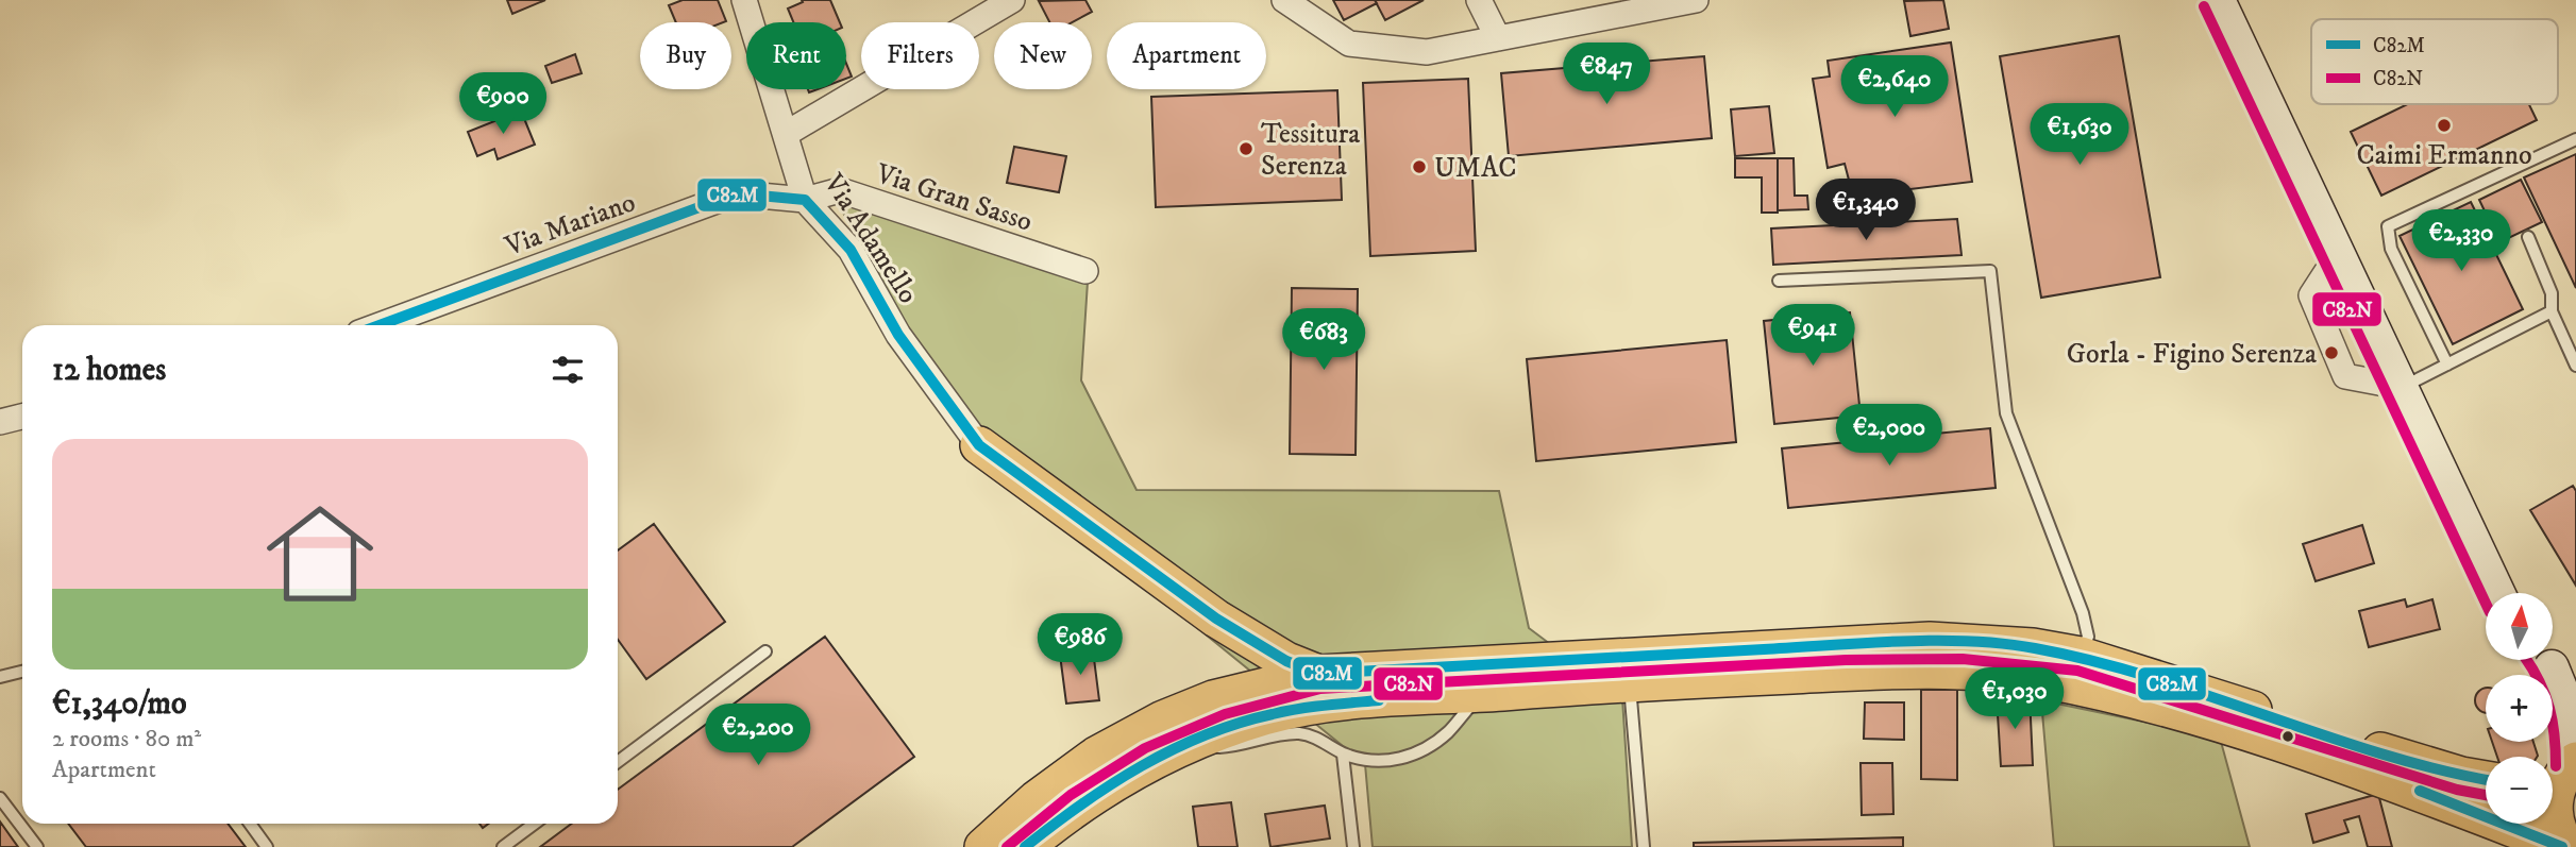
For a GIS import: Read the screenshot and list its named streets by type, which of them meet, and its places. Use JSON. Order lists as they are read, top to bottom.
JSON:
{
  "streets": {
    "street": ["Via Gran Sasso", "Via Mariano", "Via Adamello"]
  },
  "crossings": [
    ["Via Gran Sasso", "Via Mariano"],
    ["Via Gran Sasso", "Via Adamello"],
    ["Via Mariano", "Via Adamello"]
  ],
  "places": [
    "Caimi Ermanno",
    "Tessitura Serenza",
    "UMAC",
    "Gorla - Figino Serenza"
  ],
  "lines": ["transit line C82N", "transit line C82M"],
  "legend": ["C82M", "C82N"],
  "north": "top",
  "page": {
    "chip": [
      "Buy",
      "Rent",
      "Filters",
      "New",
      "Apartment"
    ],
    "price": [
      "€847",
      "€2,640",
      "€900",
      "€1,630",
      "€1,340",
      "€2,330",
      "€941",
      "€683",
      "€2,000",
      "€986",
      "€1,030",
      "€2,200"
    ],
    "heading": "12 homes",
    "list": [
      {
        "name": "€1,340/mo",
        "note": "2 rooms · 80 m² · Apartment"
      }
    ],
    "map_buttons": ["+", "−"]
  }
}
